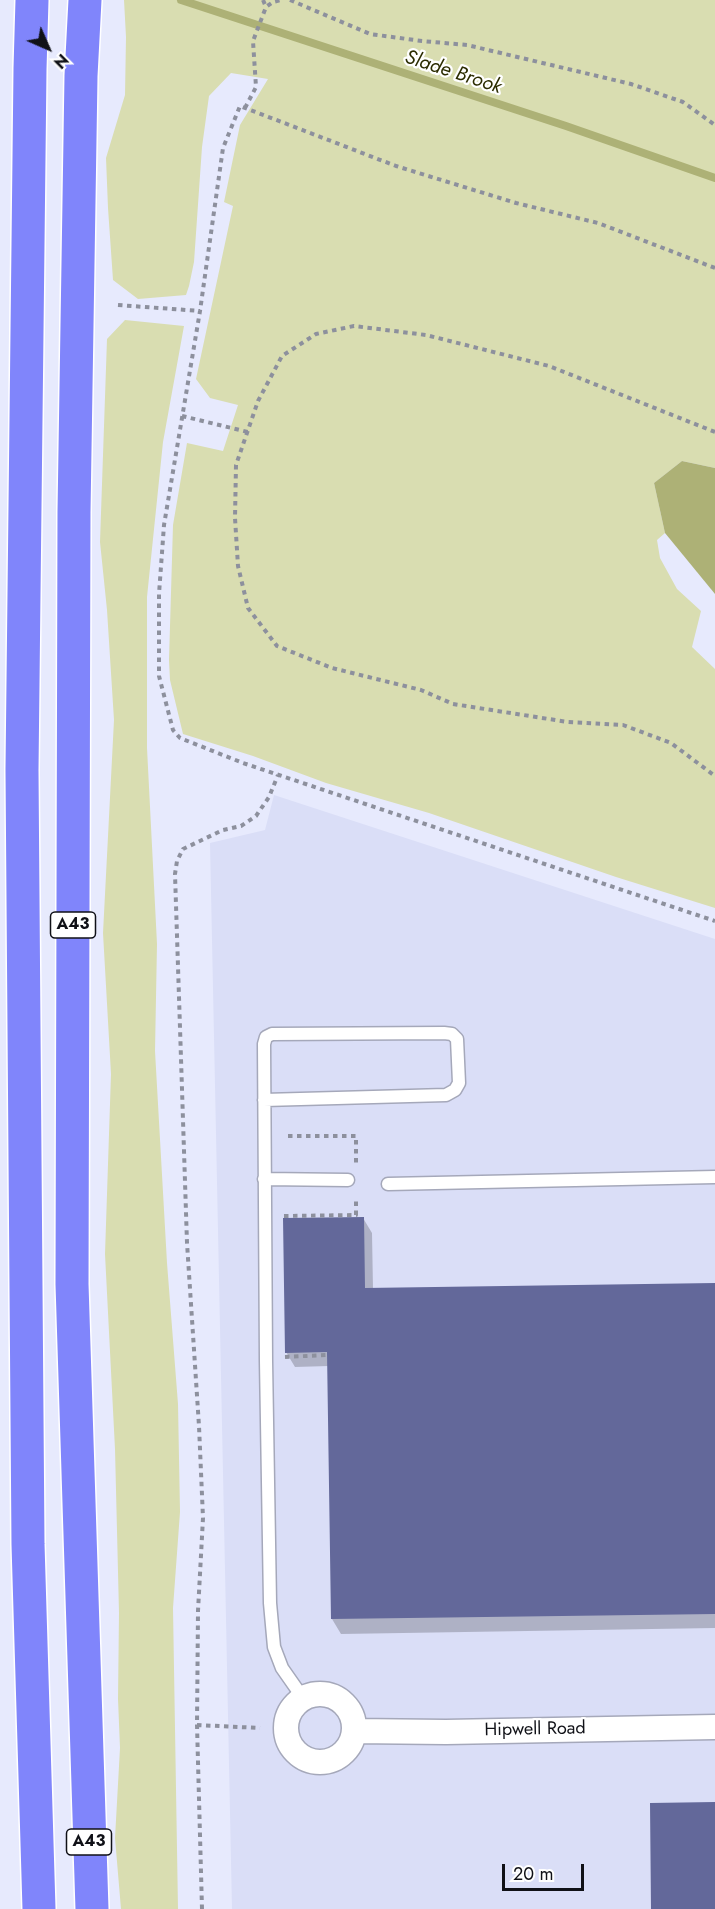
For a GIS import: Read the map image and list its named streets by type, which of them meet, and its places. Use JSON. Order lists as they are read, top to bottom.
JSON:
{
  "streets": {
    "highway": ["A43"],
    "street": ["Hipwell Road"]
  },
  "water": ["Slade Brook"],
  "scale_bar": "20 m",
  "north": "bottom right"
}
